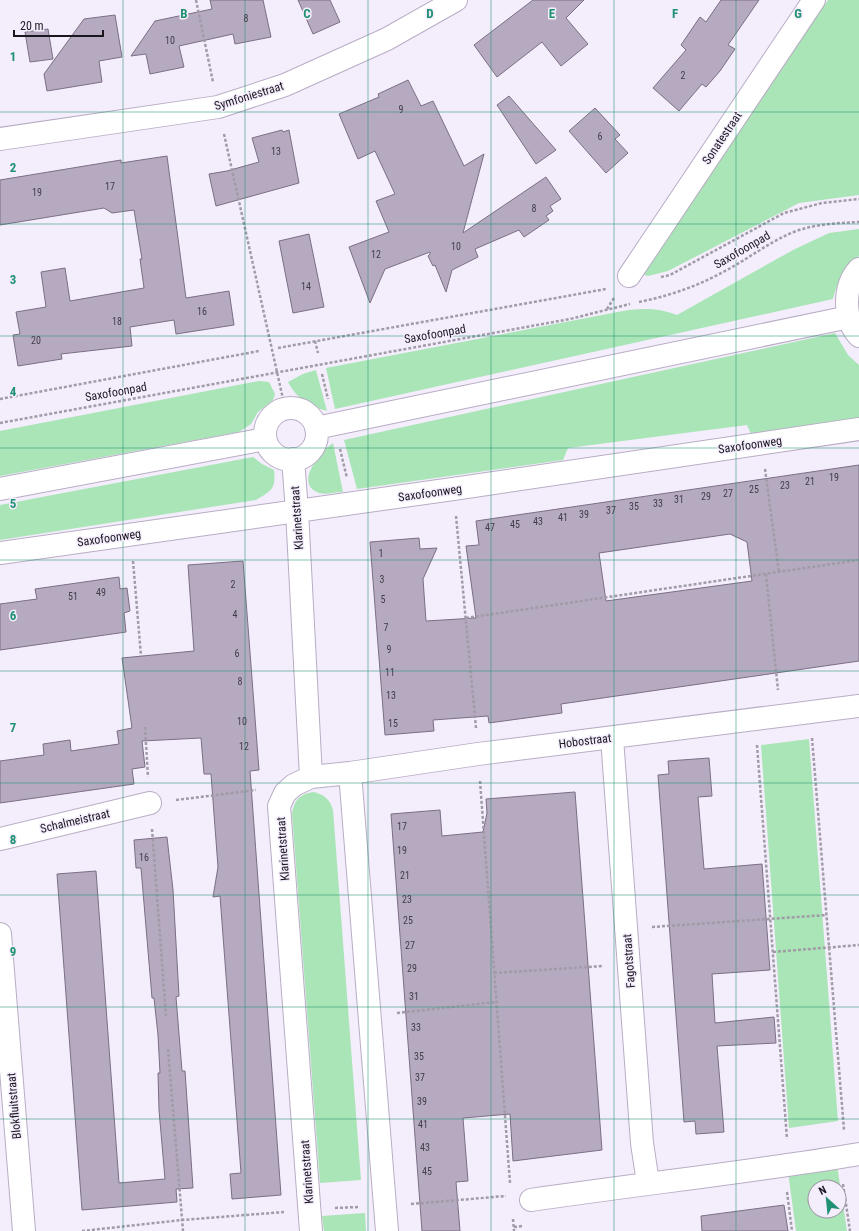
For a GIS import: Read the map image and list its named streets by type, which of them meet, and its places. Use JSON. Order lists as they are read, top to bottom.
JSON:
{
  "streets": {
    "street": [
      "Symfoniestraat",
      "Sonatestraat",
      "Saxofoonweg",
      "Klarinetstraat",
      "Hobostraat",
      "Schalmeistraat",
      "Fagotstraat",
      "Blokfluitstraat"
    ],
    "path": ["Saxofoonpad"]
  },
  "crossings": [
    ["Saxofoonweg", "Klarinetstraat"],
    ["Klarinetstraat", "Hobostraat"],
    ["Hobostraat", "Fagotstraat"]
  ],
  "house_numbers": [
    "8",
    "10",
    "2",
    "9",
    "6",
    "13",
    "17",
    "19",
    "8",
    "10",
    "12",
    "14",
    "16",
    "18",
    "20",
    "19",
    "21",
    "23",
    "25",
    "27",
    "29",
    "31",
    "33",
    "35",
    "37",
    "39",
    "41",
    "43",
    "45",
    "47",
    "1",
    "3",
    "2",
    "49",
    "51",
    "5",
    "4",
    "7",
    "9",
    "6",
    "11",
    "8",
    "13",
    "10",
    "15",
    "12",
    "17",
    "19",
    "16",
    "21",
    "23",
    "25",
    "27",
    "29",
    "31",
    "33",
    "35",
    "37",
    "39",
    "41",
    "43",
    "45"
  ],
  "scale_bar": "20 m",
  "north": "top left",
  "grid": {
    "columns": [
      "B",
      "C",
      "D",
      "E",
      "F",
      "G"
    ],
    "rows": [
      "1",
      "2",
      "3",
      "4",
      "5",
      "6",
      "7",
      "8",
      "9"
    ]
  }
}
